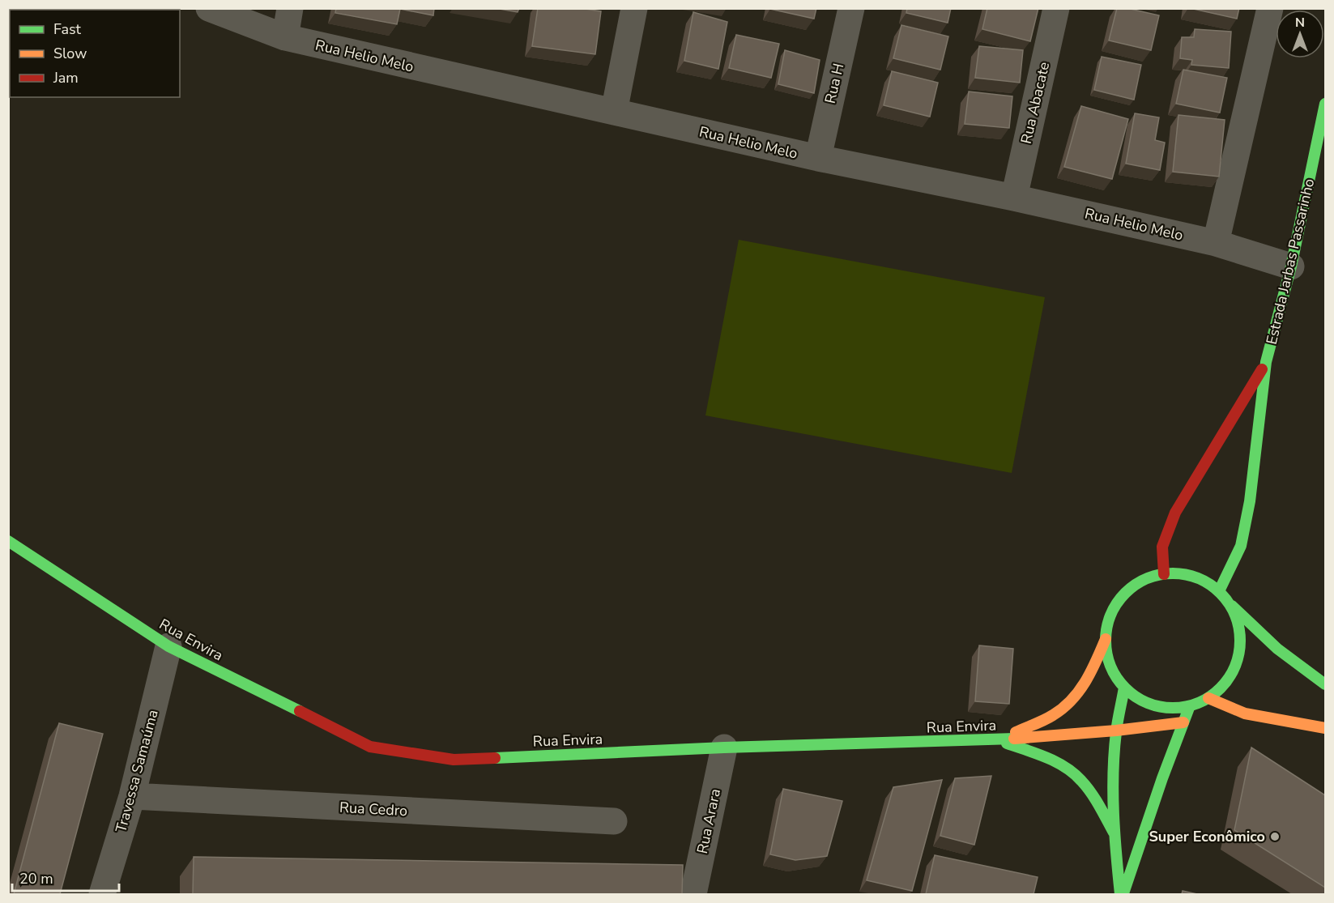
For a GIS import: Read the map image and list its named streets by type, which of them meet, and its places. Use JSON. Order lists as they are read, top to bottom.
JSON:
{
  "streets": {
    "street": [
      "Rua Helio Melo",
      "Rua H",
      "Rua Abacate",
      "Estrada Jarbas Passarinho",
      "Rua Envira",
      "Travessa Samaúma",
      "Rua Cedro",
      "Rua Arara"
    ]
  },
  "crossings": [
    ["Rua Helio Melo", "Rua H"],
    ["Rua Helio Melo", "Rua Abacate"],
    ["Rua Helio Melo", "Estrada Jarbas Passarinho"],
    ["Rua Envira", "Travessa Samaúma"],
    ["Rua Envira", "Rua Arara"],
    ["Travessa Samaúma", "Rua Cedro"]
  ],
  "places": ["Super Econômico"],
  "legend": ["Fast", "Slow", "Jam"],
  "scale_bar": "20 m",
  "north": "top"
}
